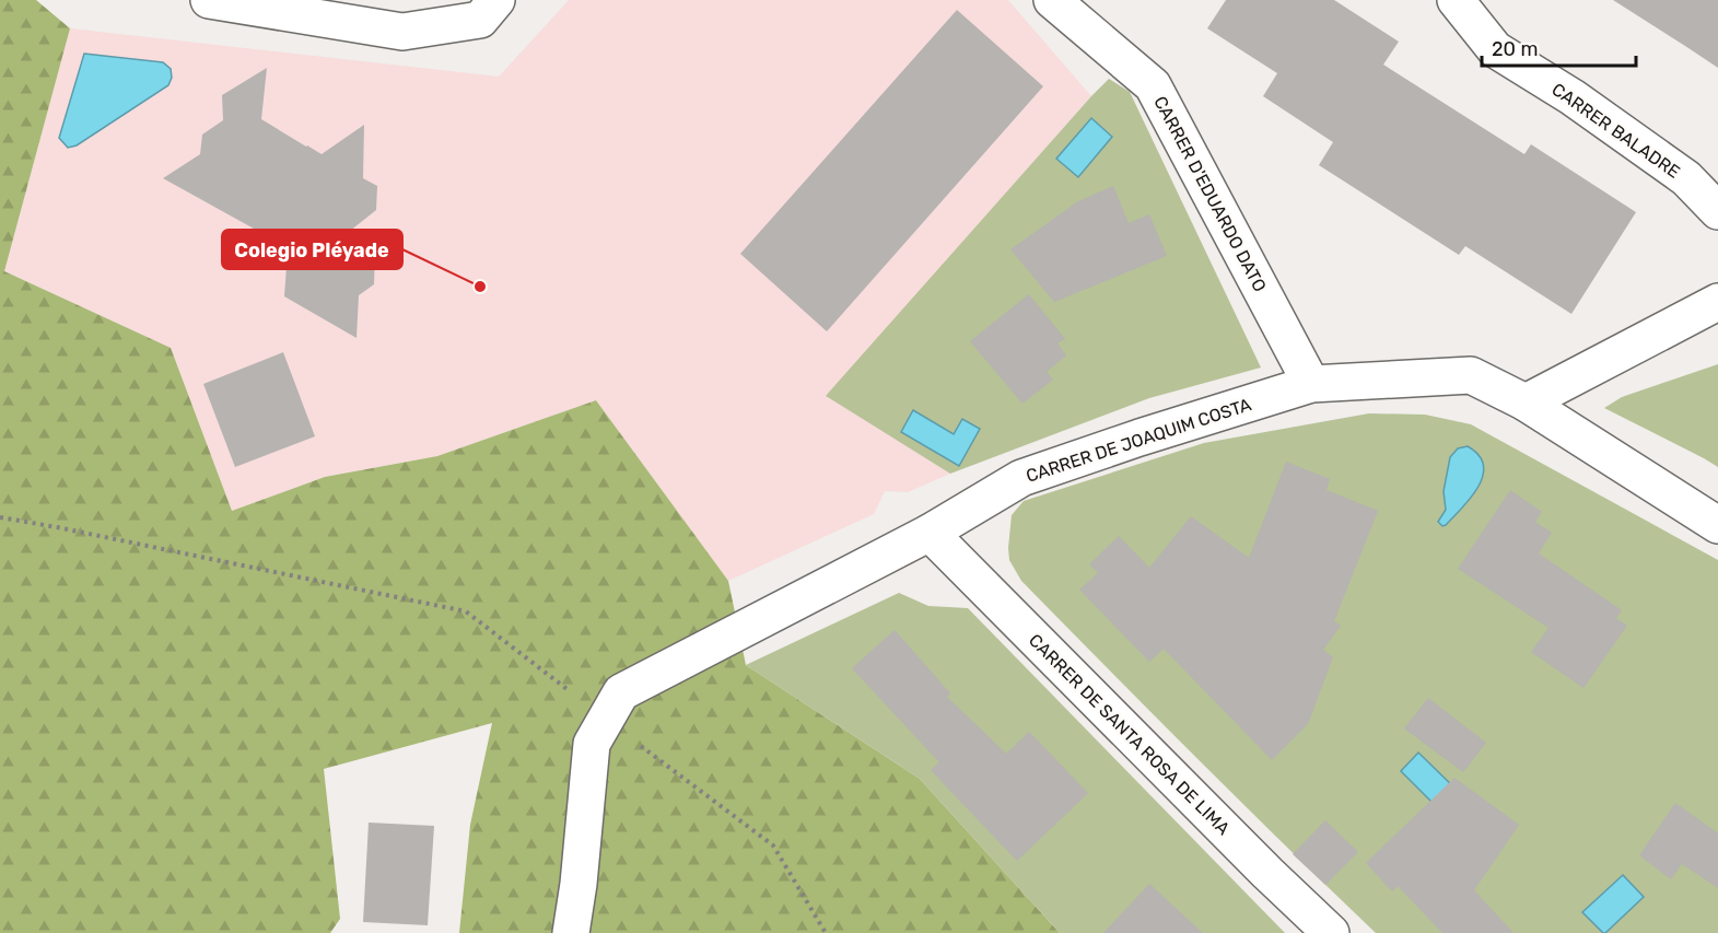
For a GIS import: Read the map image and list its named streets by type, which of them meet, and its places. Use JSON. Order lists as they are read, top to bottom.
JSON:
{
  "streets": {
    "street": [
      "CARRER BALADRE",
      "CARRER D'EDUARDO DATO",
      "CARRER DE JOAQUIM COSTA",
      "CARRER DE SANTA ROSA DE LIMA"
    ]
  },
  "crossings": [
    ["CARRER D'EDUARDO DATO", "CARRER DE JOAQUIM COSTA"],
    ["CARRER DE JOAQUIM COSTA", "CARRER DE SANTA ROSA DE LIMA"]
  ],
  "places": ["Colegio Pléyade"],
  "scale_bar": "20 m"
}
